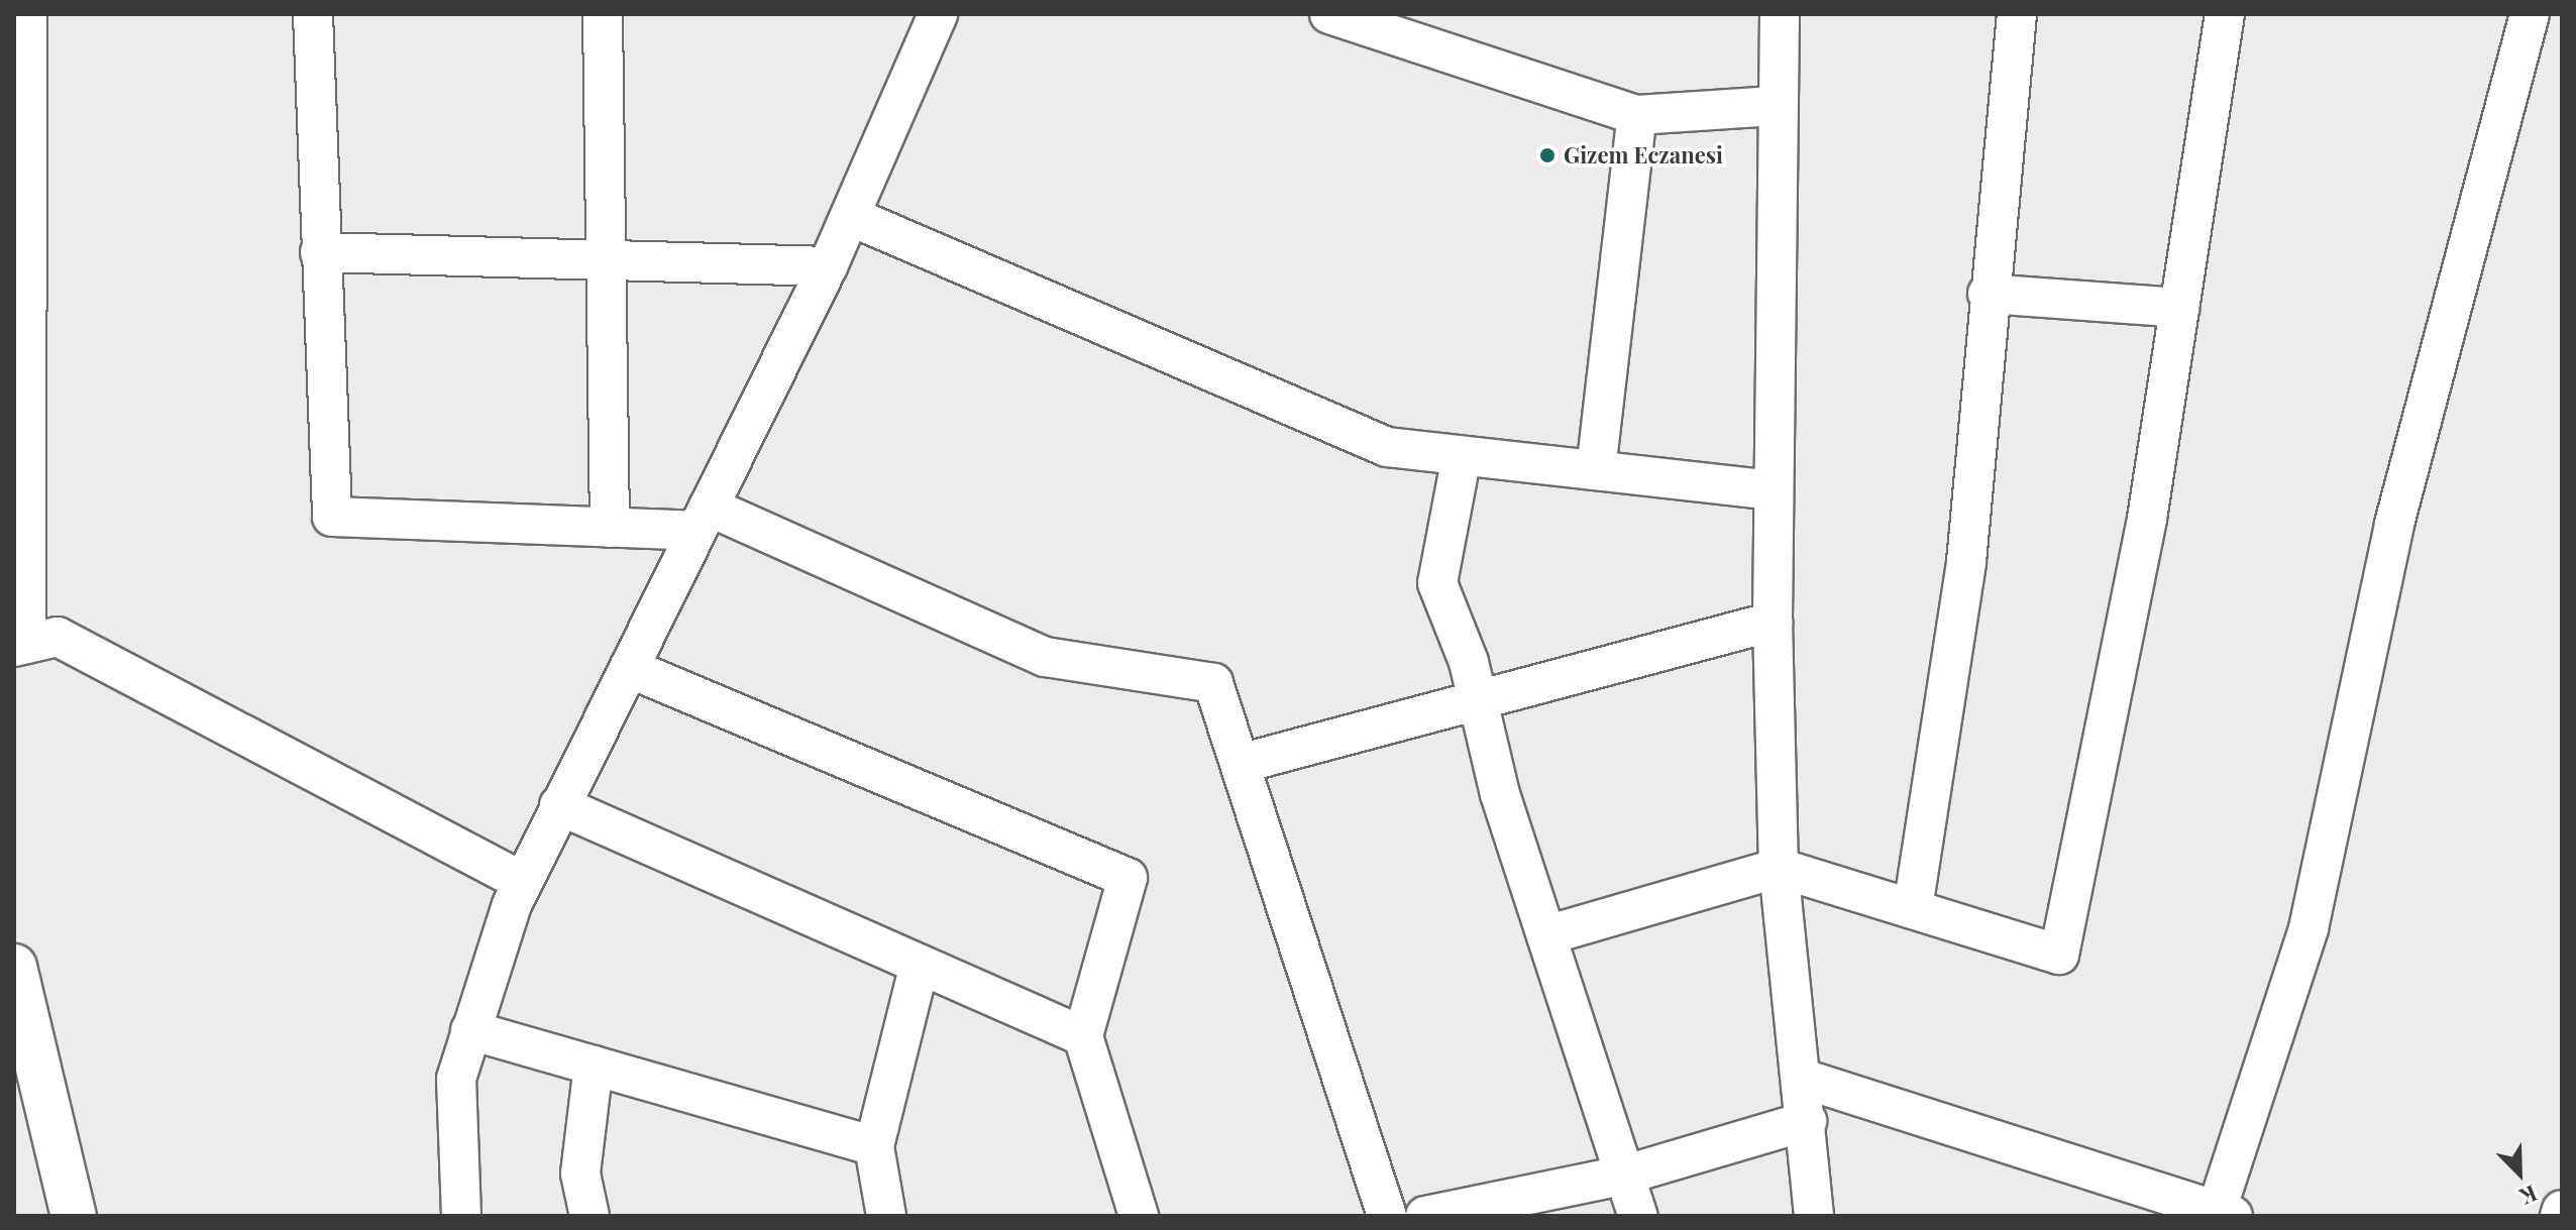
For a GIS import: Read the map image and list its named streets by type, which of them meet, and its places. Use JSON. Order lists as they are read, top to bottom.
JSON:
{
  "places": ["Gizem Eczanesi"],
  "north": "bottom right"
}
